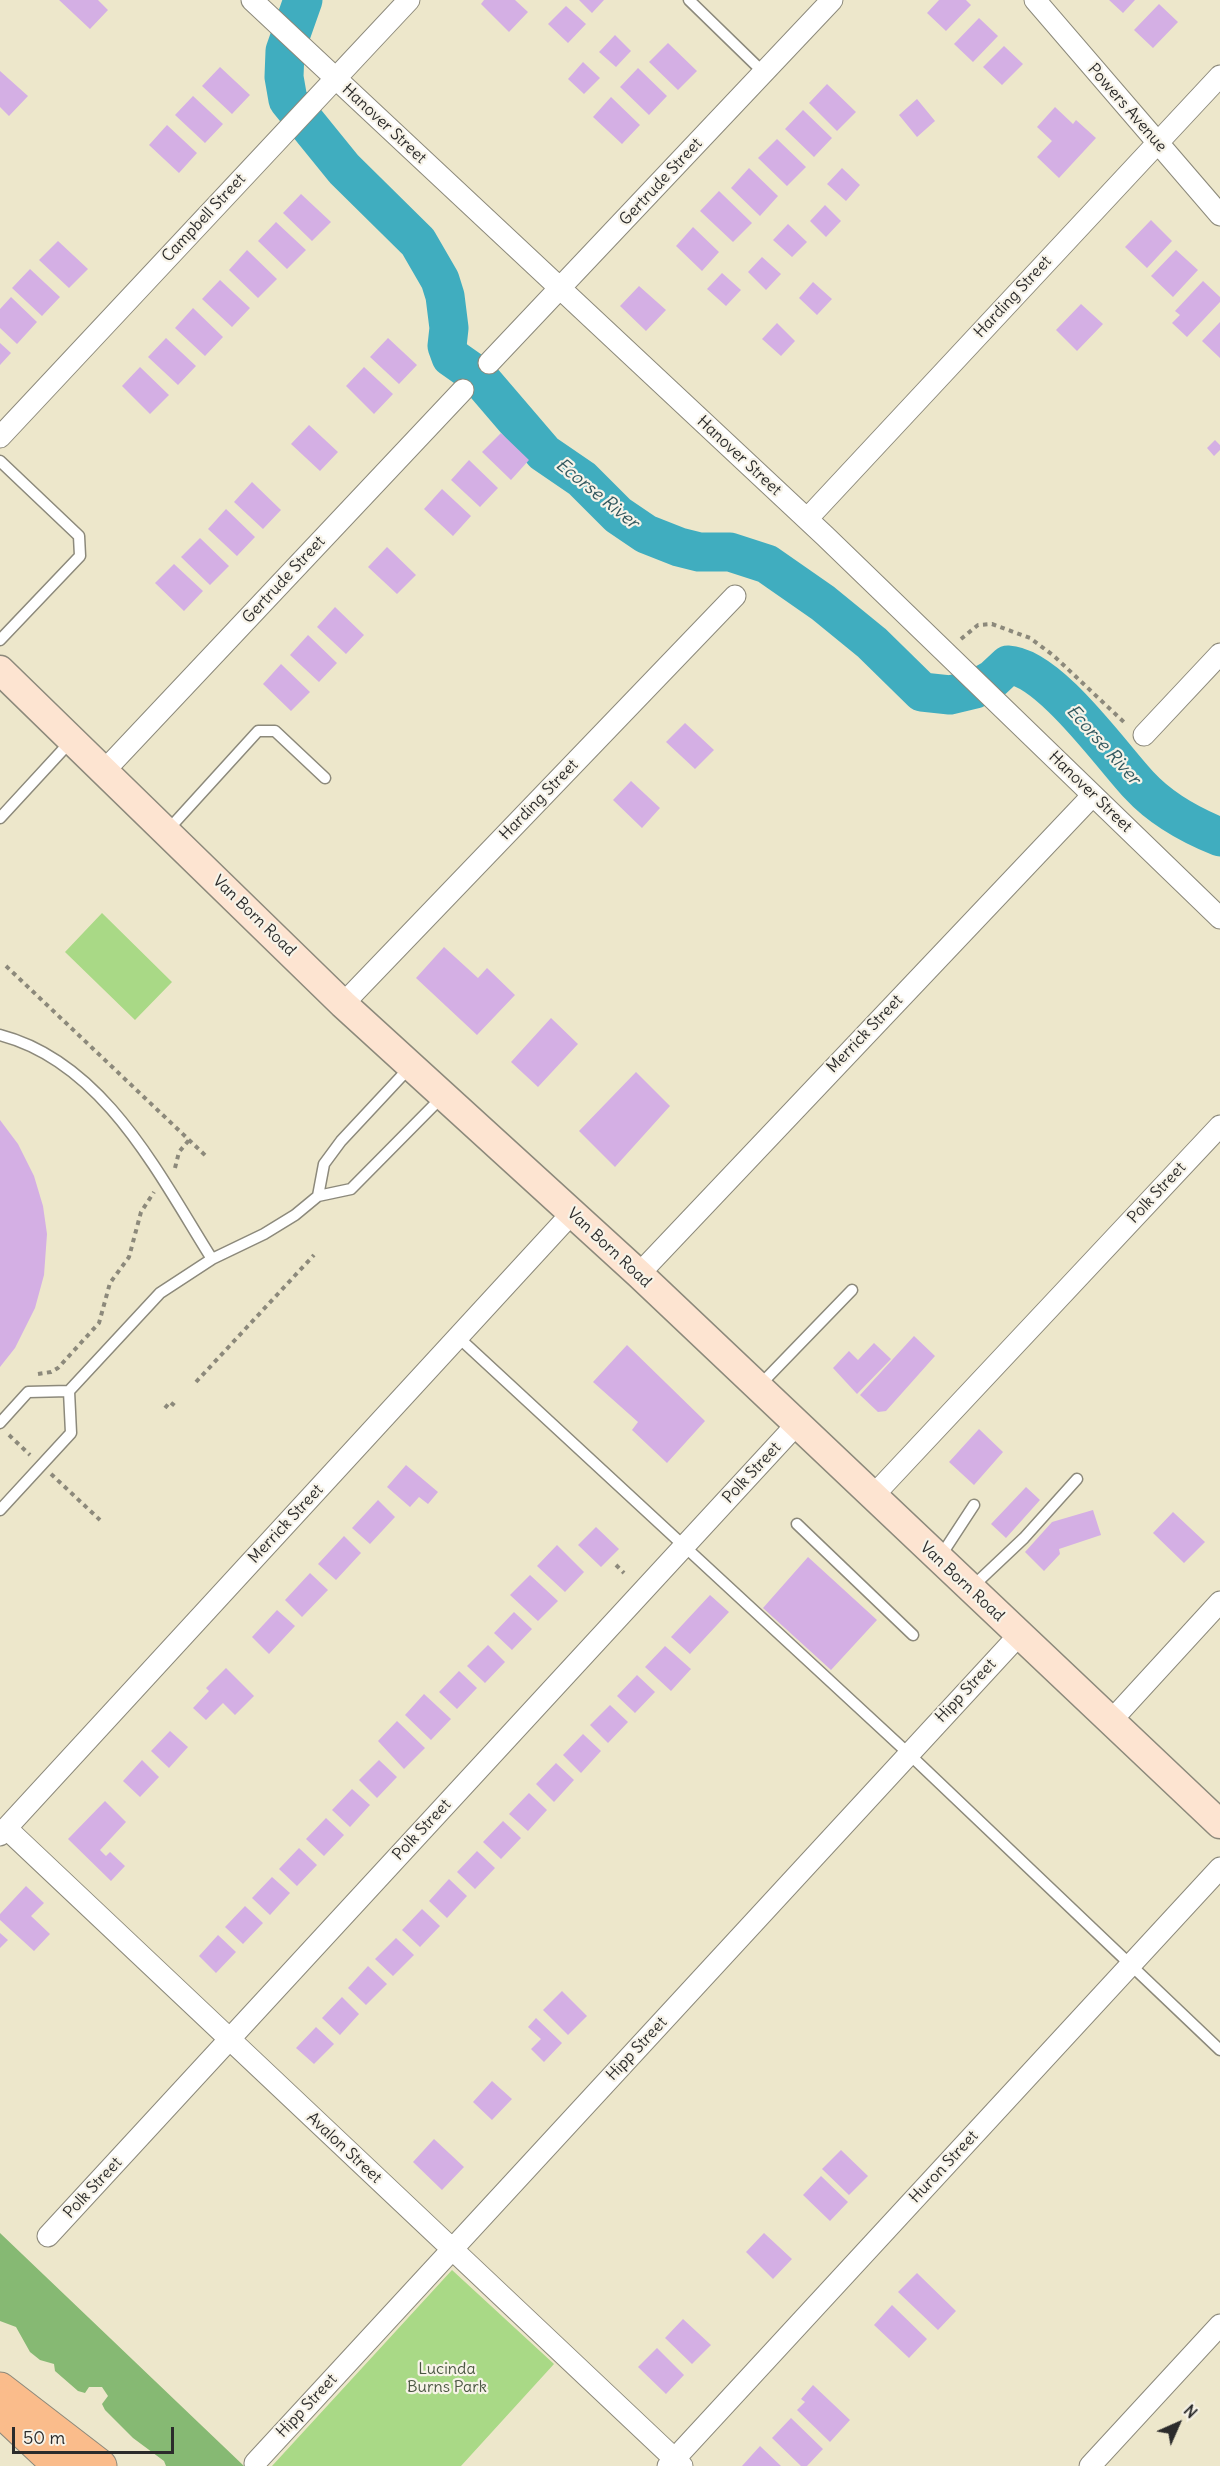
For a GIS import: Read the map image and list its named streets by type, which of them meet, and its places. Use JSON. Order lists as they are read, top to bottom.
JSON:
{
  "streets": {
    "main road": ["Van Born Road"],
    "street": [
      "Powers Avenue",
      "Hanover Street",
      "Gertrude Street",
      "Campbell Street",
      "Harding Street",
      "Merrick Street",
      "Polk Street",
      "Hipp Street",
      "Avalon Street",
      "Huron Street"
    ]
  },
  "crossings": [
    ["Powers Avenue", "Harding Street"],
    ["Hanover Street", "Gertrude Street"],
    ["Hanover Street", "Campbell Street"],
    ["Hanover Street", "Harding Street"],
    ["Hanover Street", "Merrick Street"],
    ["Gertrude Street", "Van Born Road"],
    ["Harding Street", "Van Born Road"],
    ["Van Born Road", "Merrick Street"],
    ["Van Born Road", "Polk Street"],
    ["Van Born Road", "Hipp Street"],
    ["Merrick Street", "Avalon Street"],
    ["Polk Street", "Avalon Street"],
    ["Hipp Street", "Avalon Street"],
    ["Avalon Street", "Huron Street"]
  ],
  "water": ["Ecorse River"],
  "parks": ["Lucinda Burns Park"],
  "scale_bar": "50 m",
  "north": "top right"
}
